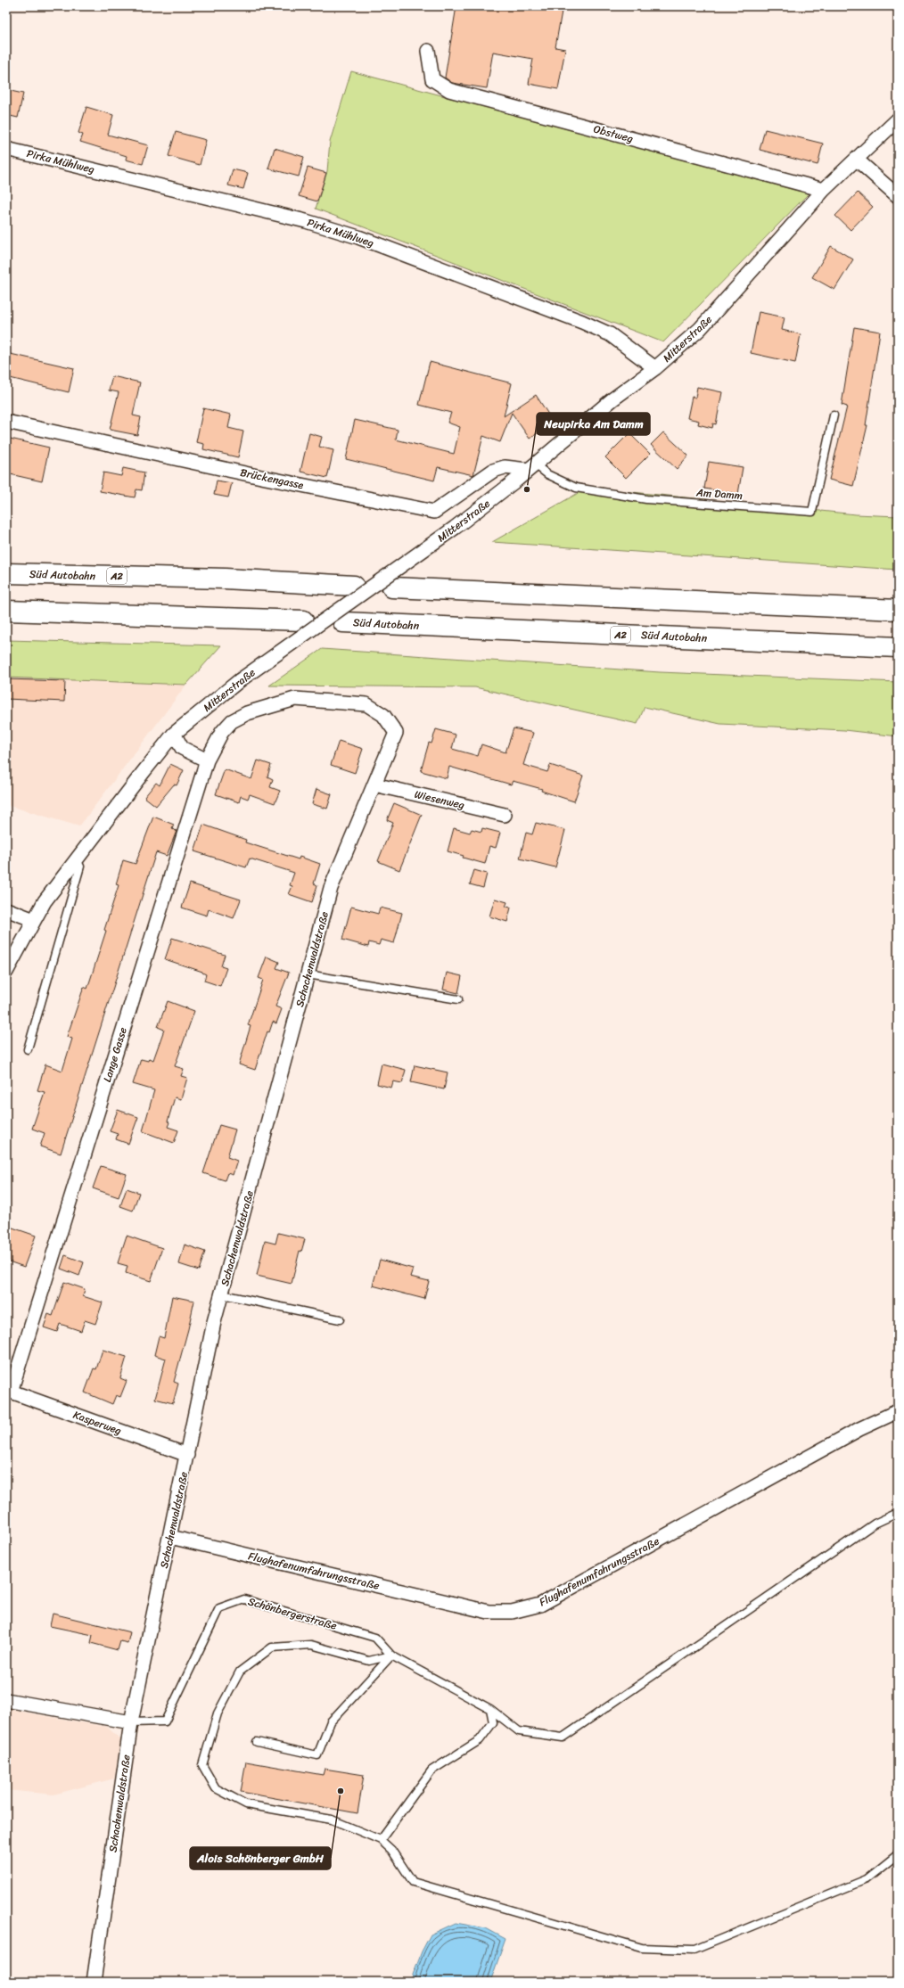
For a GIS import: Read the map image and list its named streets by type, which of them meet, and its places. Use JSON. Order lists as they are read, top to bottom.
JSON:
{
  "streets": {
    "highway": ["Süd Autobahn", "A2"],
    "street": [
      "Obstweg",
      "Pirka Mühlweg",
      "Mitterstraße",
      "Brückengasse",
      "Wiesenweg",
      "Schachenwaldstraße",
      "Lange Gasse",
      "Kasperweg",
      "Flughafenumfahrungsstraße",
      "Schönbergerstraße"
    ],
    "lane": ["Am Damm"]
  },
  "crossings": [
    ["Obstweg", "Mitterstraße"],
    ["Pirka Mühlweg", "Mitterstraße"],
    ["Mitterstraße", "Brückengasse"],
    ["Mitterstraße", "Am Damm"],
    ["Brückengasse", "Am Damm"],
    ["Wiesenweg", "Schachenwaldstraße"],
    ["Schachenwaldstraße", "Lange Gasse"],
    ["Schachenwaldstraße", "Kasperweg"],
    ["Schachenwaldstraße", "Flughafenumfahrungsstraße"],
    ["Schachenwaldstraße", "Schönbergerstraße"],
    ["Lange Gasse", "Kasperweg"]
  ],
  "places": ["Neupirka Am Damm", "Alois Schönberger GmbH"]
}
